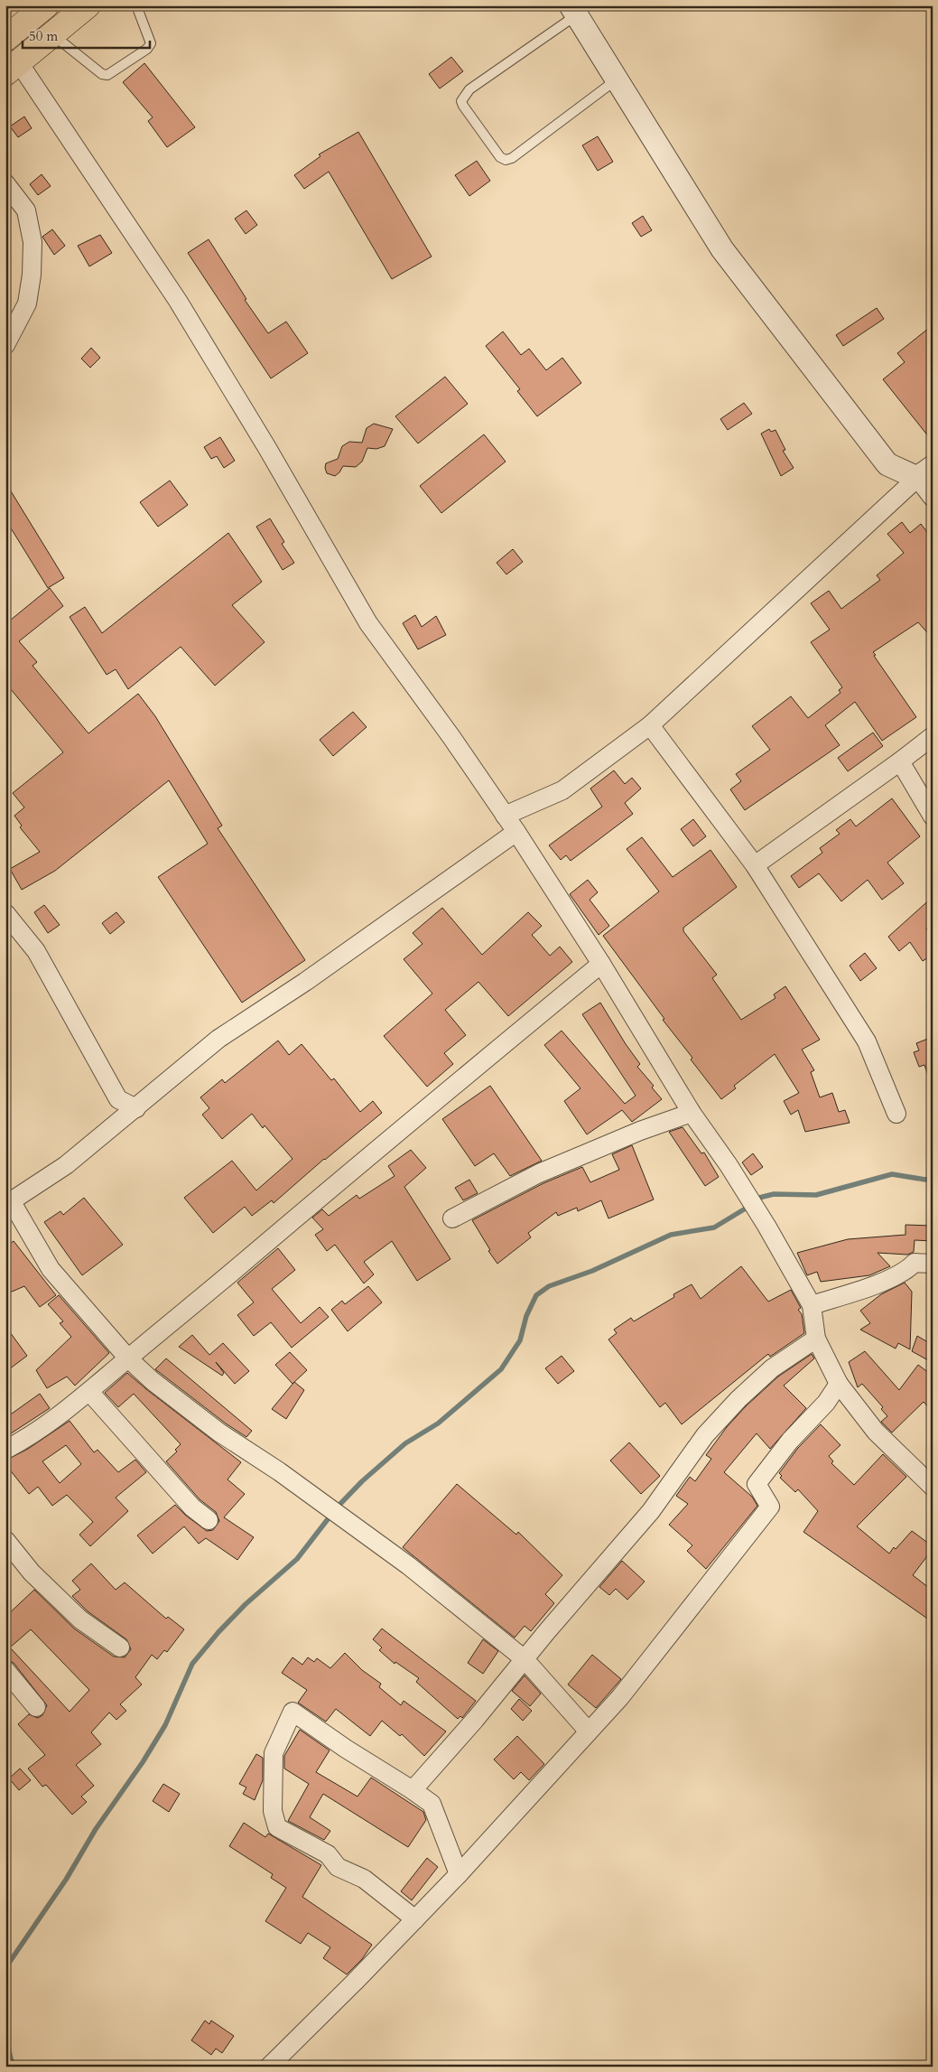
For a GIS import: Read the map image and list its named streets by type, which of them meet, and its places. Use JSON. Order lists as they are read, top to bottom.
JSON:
{
  "scale_bar": "50 m"
}
